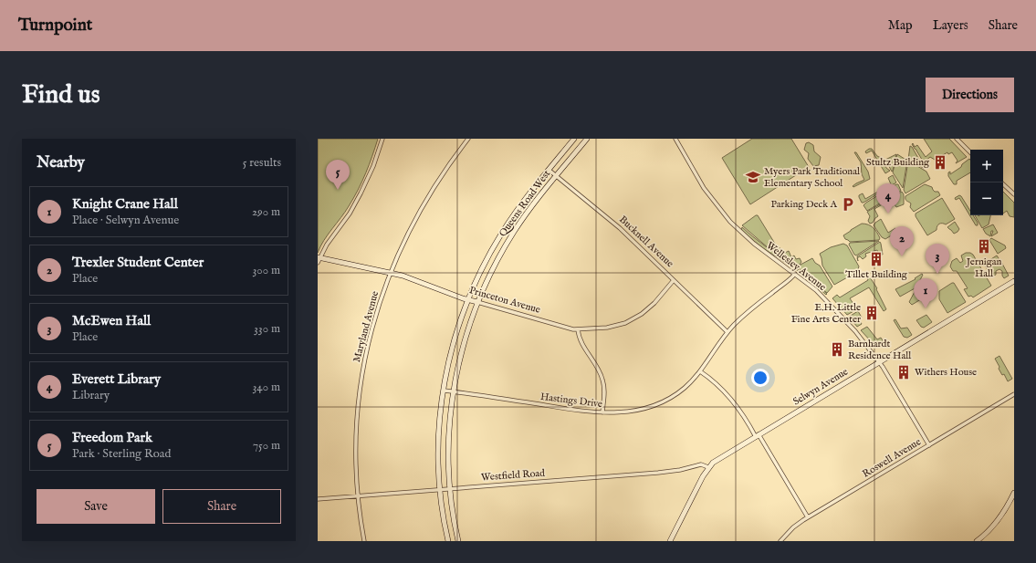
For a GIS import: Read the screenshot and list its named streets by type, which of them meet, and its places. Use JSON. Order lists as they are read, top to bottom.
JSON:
{
  "streets": {
    "street": [
      "Queens Road West",
      "Bucknell Avenue",
      "Wellesley Avenue",
      "Princeton Avenue",
      "Maryland Avenue",
      "Selwyn Avenue",
      "Hastings Drive",
      "Roswell Avenue",
      "Westfield Road"
    ]
  },
  "crossings": [
    ["Queens Road West", "Bucknell Avenue"],
    ["Queens Road West", "Princeton Avenue"],
    ["Queens Road West", "Hastings Drive"],
    ["Queens Road West", "Westfield Road"],
    ["Bucknell Avenue", "Princeton Avenue"],
    ["Bucknell Avenue", "Hastings Drive"],
    ["Wellesley Avenue", "Selwyn Avenue"],
    ["Wellesley Avenue", "Hastings Drive"],
    ["Wellesley Avenue", "Roswell Avenue"],
    ["Princeton Avenue", "Maryland Avenue"],
    ["Maryland Avenue", "Westfield Road"],
    ["Selwyn Avenue", "Westfield Road"]
  ],
  "places": {
    "building": [
      "Stultz Building",
      "Jernigan Hall",
      "Tillet Building",
      "E.H. Little Fine Arts Center",
      "Barnhardt Residence Hall",
      "Withers House"
    ],
    "school or university": ["Myers Park Traditional Elementary School"],
    "parking": ["Parking Deck A"]
  },
  "page": {
    "header": "Turnpoint",
    "nav": ["Map", "Layers", "Share"],
    "buttons": [
      "Directions",
      ["Save", "Share"]
    ],
    "title": "Find us",
    "heading": ["Nearby", "5 results"],
    "map_buttons": ["+", "−"],
    "pins": [
      "5",
      "4",
      "2",
      "3",
      "1"
    ],
    "list": [
      {
        "mark": "1",
        "name": "Knight Crane Hall",
        "note": "Place · Selwyn Avenue",
        "value": "290 m"
      },
      {
        "mark": "2",
        "name": "Trexler Student Center",
        "note": "Place",
        "value": "300 m"
      },
      {
        "mark": "3",
        "name": "McEwen Hall",
        "note": "Place",
        "value": "330 m"
      },
      {
        "mark": "4",
        "name": "Everett Library",
        "note": "Library",
        "value": "340 m"
      },
      {
        "mark": "5",
        "name": "Freedom Park",
        "note": "Park · Sterling Road",
        "value": "750 m"
      }
    ]
  }
}
